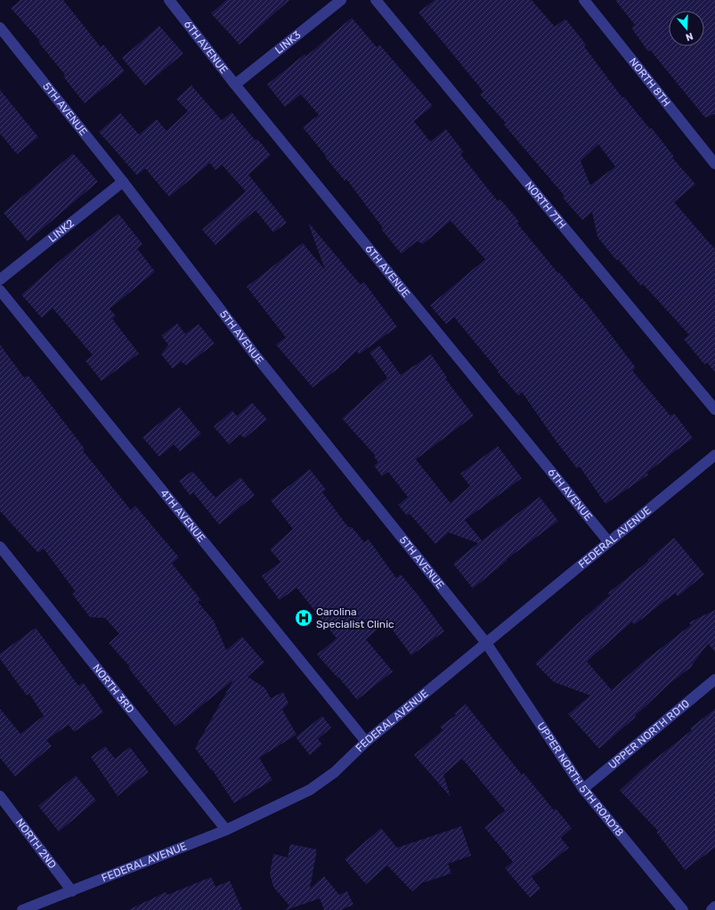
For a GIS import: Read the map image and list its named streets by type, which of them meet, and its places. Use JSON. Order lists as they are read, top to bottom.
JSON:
{
  "streets": {
    "street": [
      "LINK3",
      "6TH AVENUE",
      "NORTH 8TH",
      "5TH AVENUE",
      "NORTH 7TH",
      "LINK2",
      "4TH AVENUE",
      "FEDERAL AVENUE",
      "NORTH 3RD",
      "UPPER NORTH RD10",
      "UPPER NORTH 5TH ROAD18",
      "NORTH 2ND"
    ]
  },
  "crossings": [
    ["LINK3", "6TH AVENUE"],
    ["6TH AVENUE", "FEDERAL AVENUE"],
    ["5TH AVENUE", "LINK2"],
    ["5TH AVENUE", "FEDERAL AVENUE"],
    ["5TH AVENUE", "UPPER NORTH 5TH ROAD18"],
    ["4TH AVENUE", "FEDERAL AVENUE"],
    ["FEDERAL AVENUE", "NORTH 3RD"],
    ["FEDERAL AVENUE", "UPPER NORTH 5TH ROAD18"],
    ["FEDERAL AVENUE", "NORTH 2ND"],
    ["UPPER NORTH RD10", "UPPER NORTH 5TH ROAD18"]
  ],
  "places": {
    "hospital": ["Carolina Specialist Clinic"]
  },
  "north": "bottom"
}
